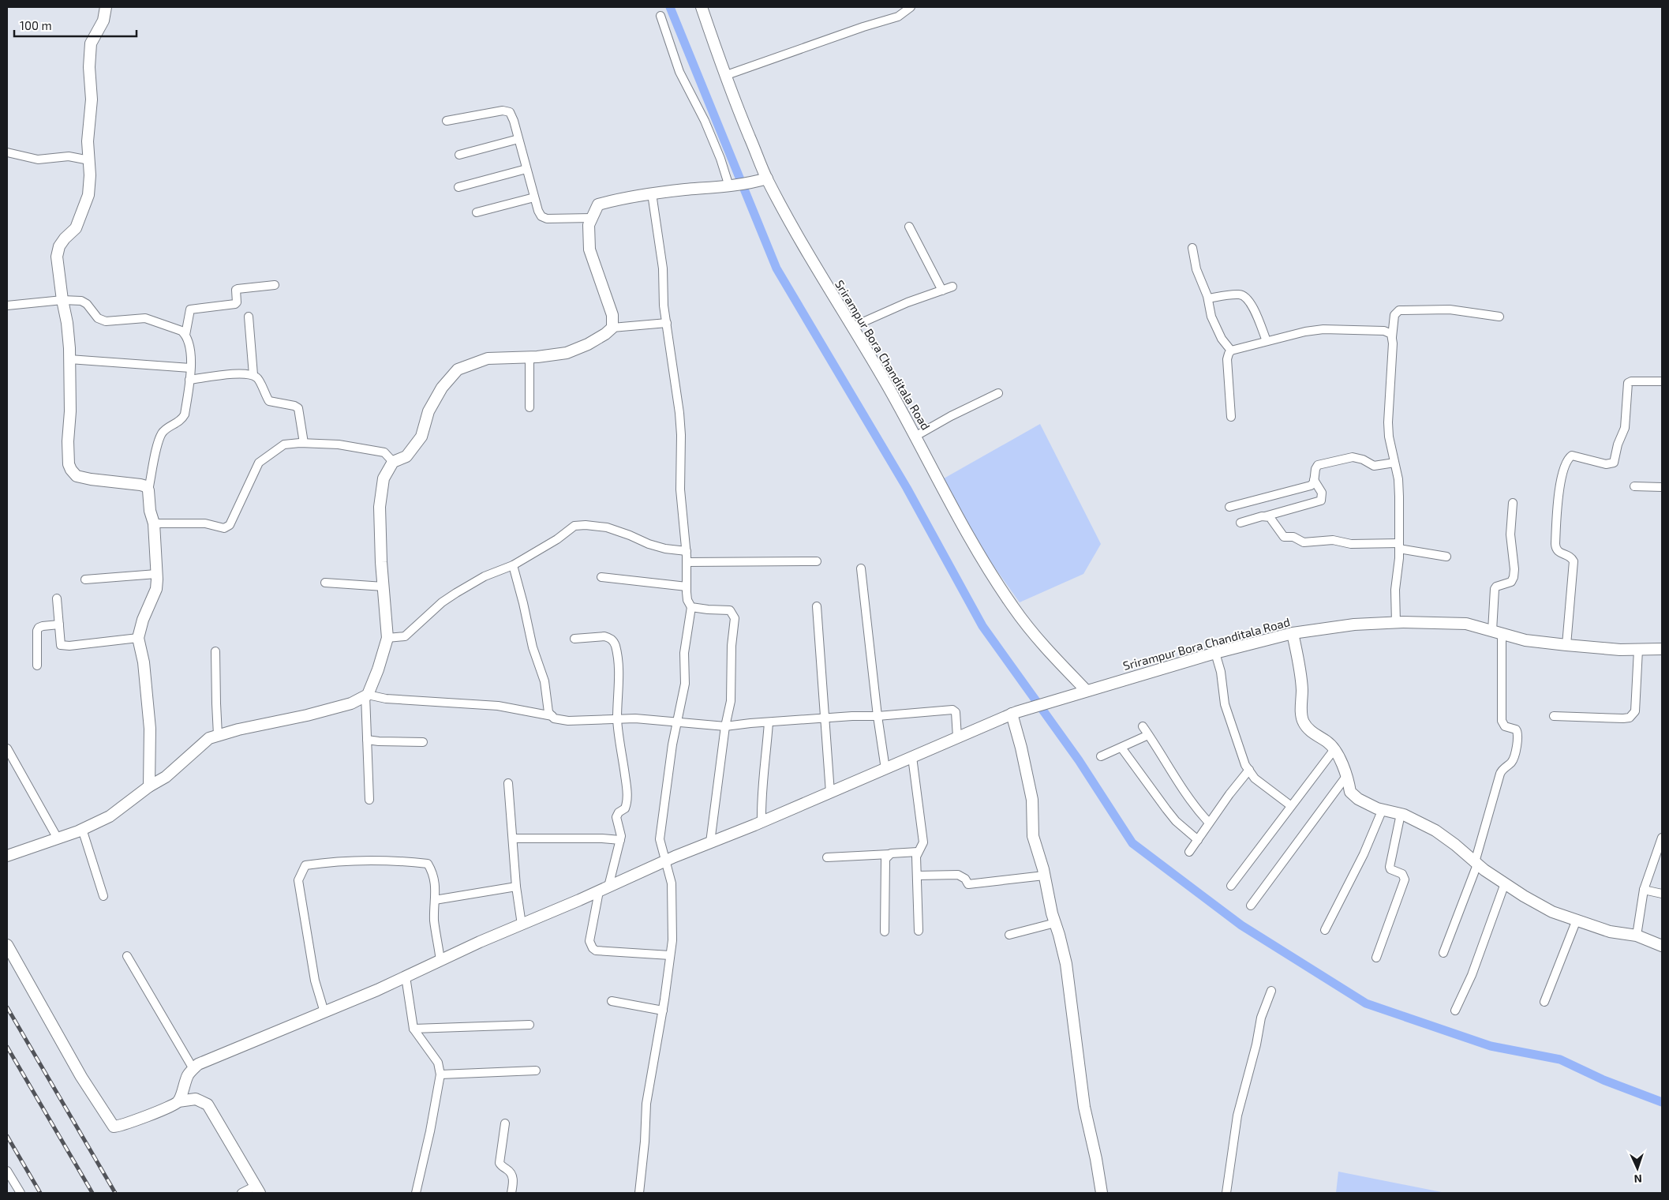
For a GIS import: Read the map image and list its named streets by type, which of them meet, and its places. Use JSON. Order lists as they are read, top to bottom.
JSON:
{
  "streets": {
    "street": ["Srirampur Bora Chanditala Road"]
  },
  "scale_bar": "100 m",
  "north": "bottom"
}
